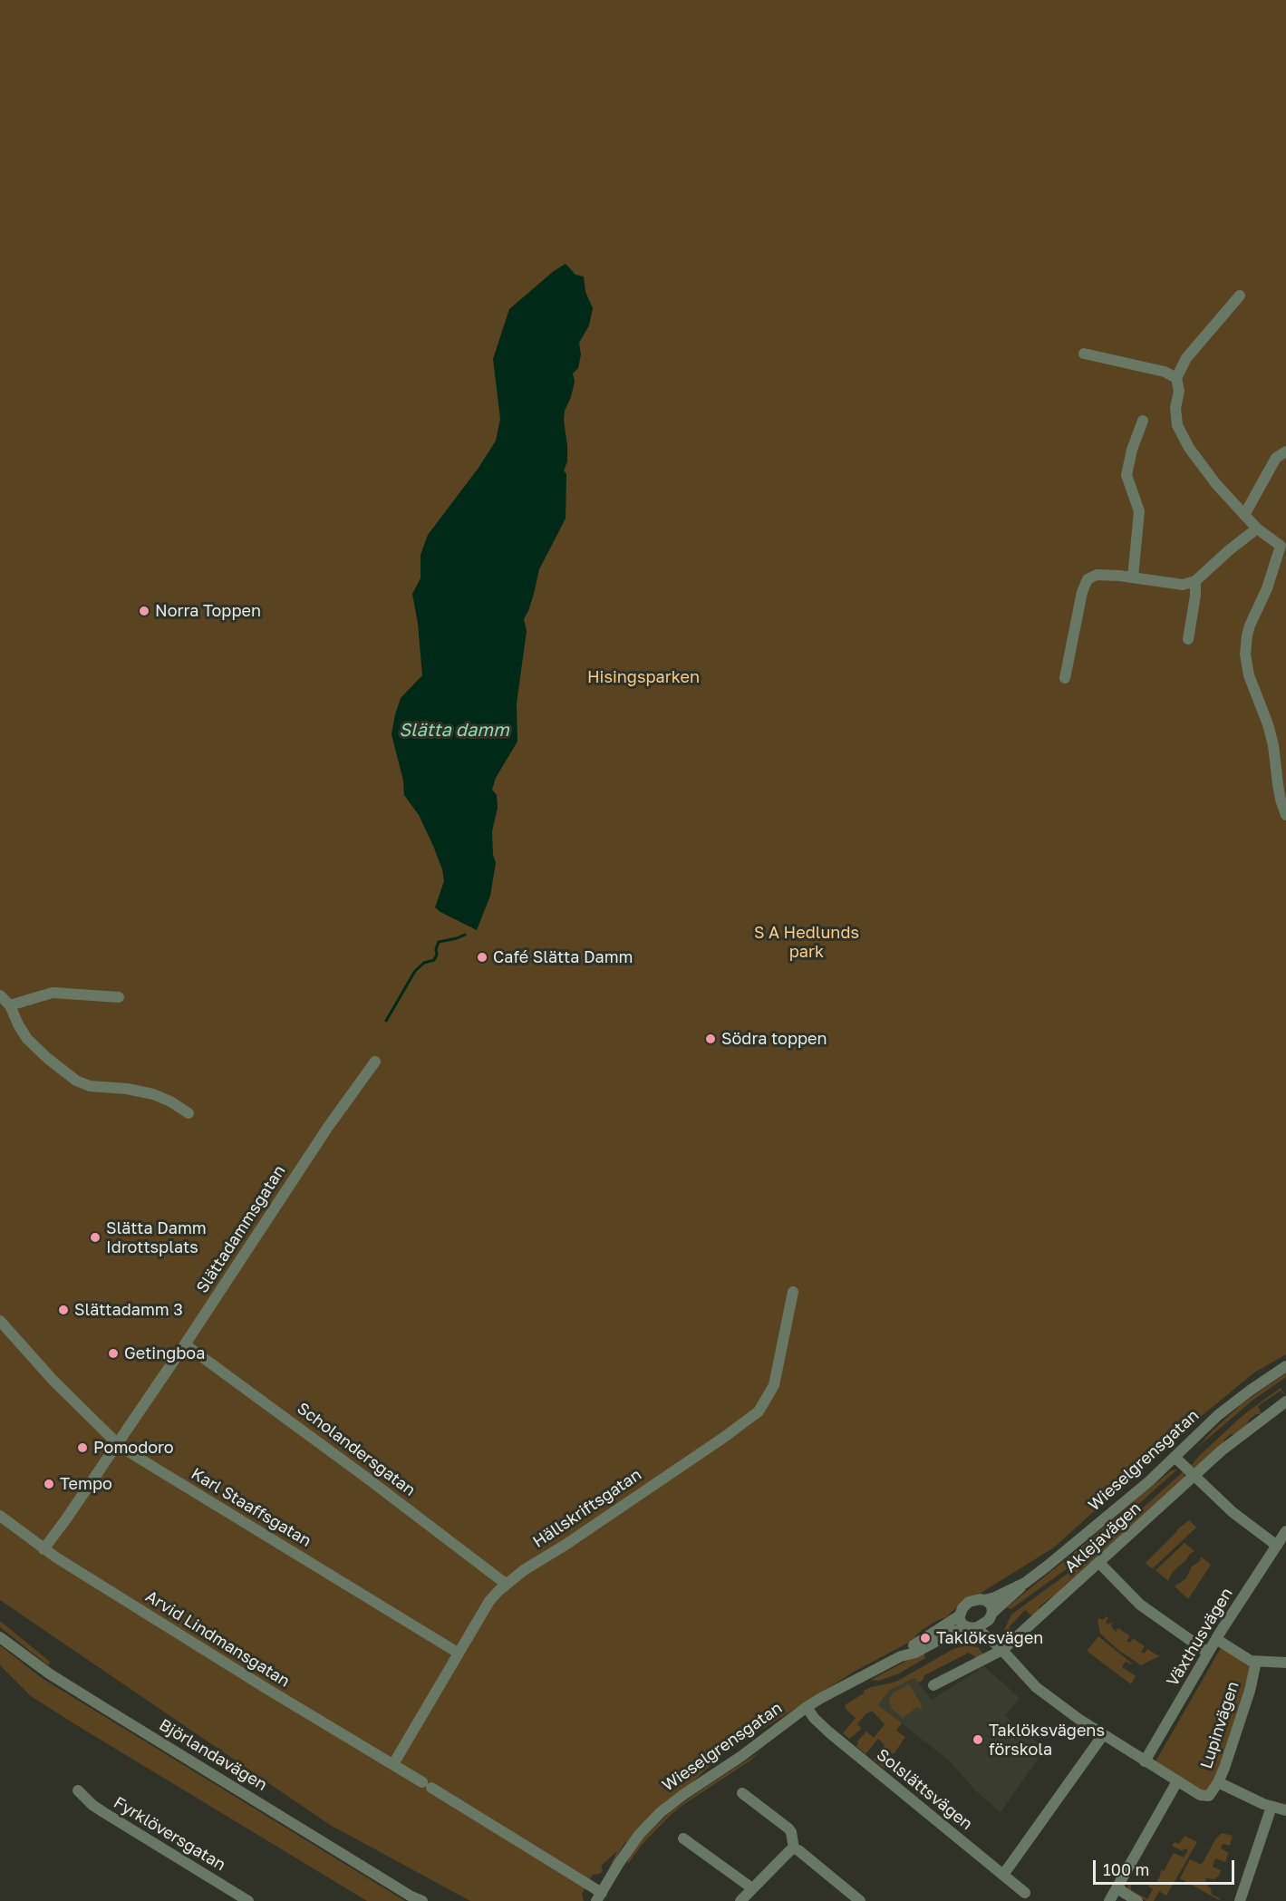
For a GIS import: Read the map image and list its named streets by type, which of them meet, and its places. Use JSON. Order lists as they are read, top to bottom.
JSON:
{
  "streets": {
    "street": [
      "Slättadammsgatan",
      "Scholandersgatan",
      "Wieselgrensgatan",
      "Karl Staaffsgatan",
      "Hällskriftsgatan",
      "Aklejavägen",
      "Växthusvägen",
      "Arvid Lindmansgatan",
      "Lupinvägen",
      "Björlandavägen",
      "Solslättsvägen",
      "Fyrklöversgatan"
    ]
  },
  "crossings": [
    ["Slättadammsgatan", "Scholandersgatan"],
    ["Slättadammsgatan", "Karl Staaffsgatan"],
    ["Slättadammsgatan", "Arvid Lindmansgatan"],
    ["Scholandersgatan", "Hällskriftsgatan"],
    ["Wieselgrensgatan", "Arvid Lindmansgatan"],
    ["Wieselgrensgatan", "Solslättsvägen"],
    ["Karl Staaffsgatan", "Hällskriftsgatan"],
    ["Hällskriftsgatan", "Arvid Lindmansgatan"]
  ],
  "water": ["Slätta damm"],
  "parks": ["Hisingsparken", "S A Hedlunds park"],
  "places": [
    "Norra Toppen",
    "Café Slätta Damm",
    "Södra toppen",
    "Slätta Damm Idrottsplats",
    "Slättadamm 3",
    "Getingboa",
    "Pomodoro",
    "Tempo",
    "Taklöksvägen",
    "Taklöksvägens förskola"
  ],
  "scale_bar": "100 m"
}
